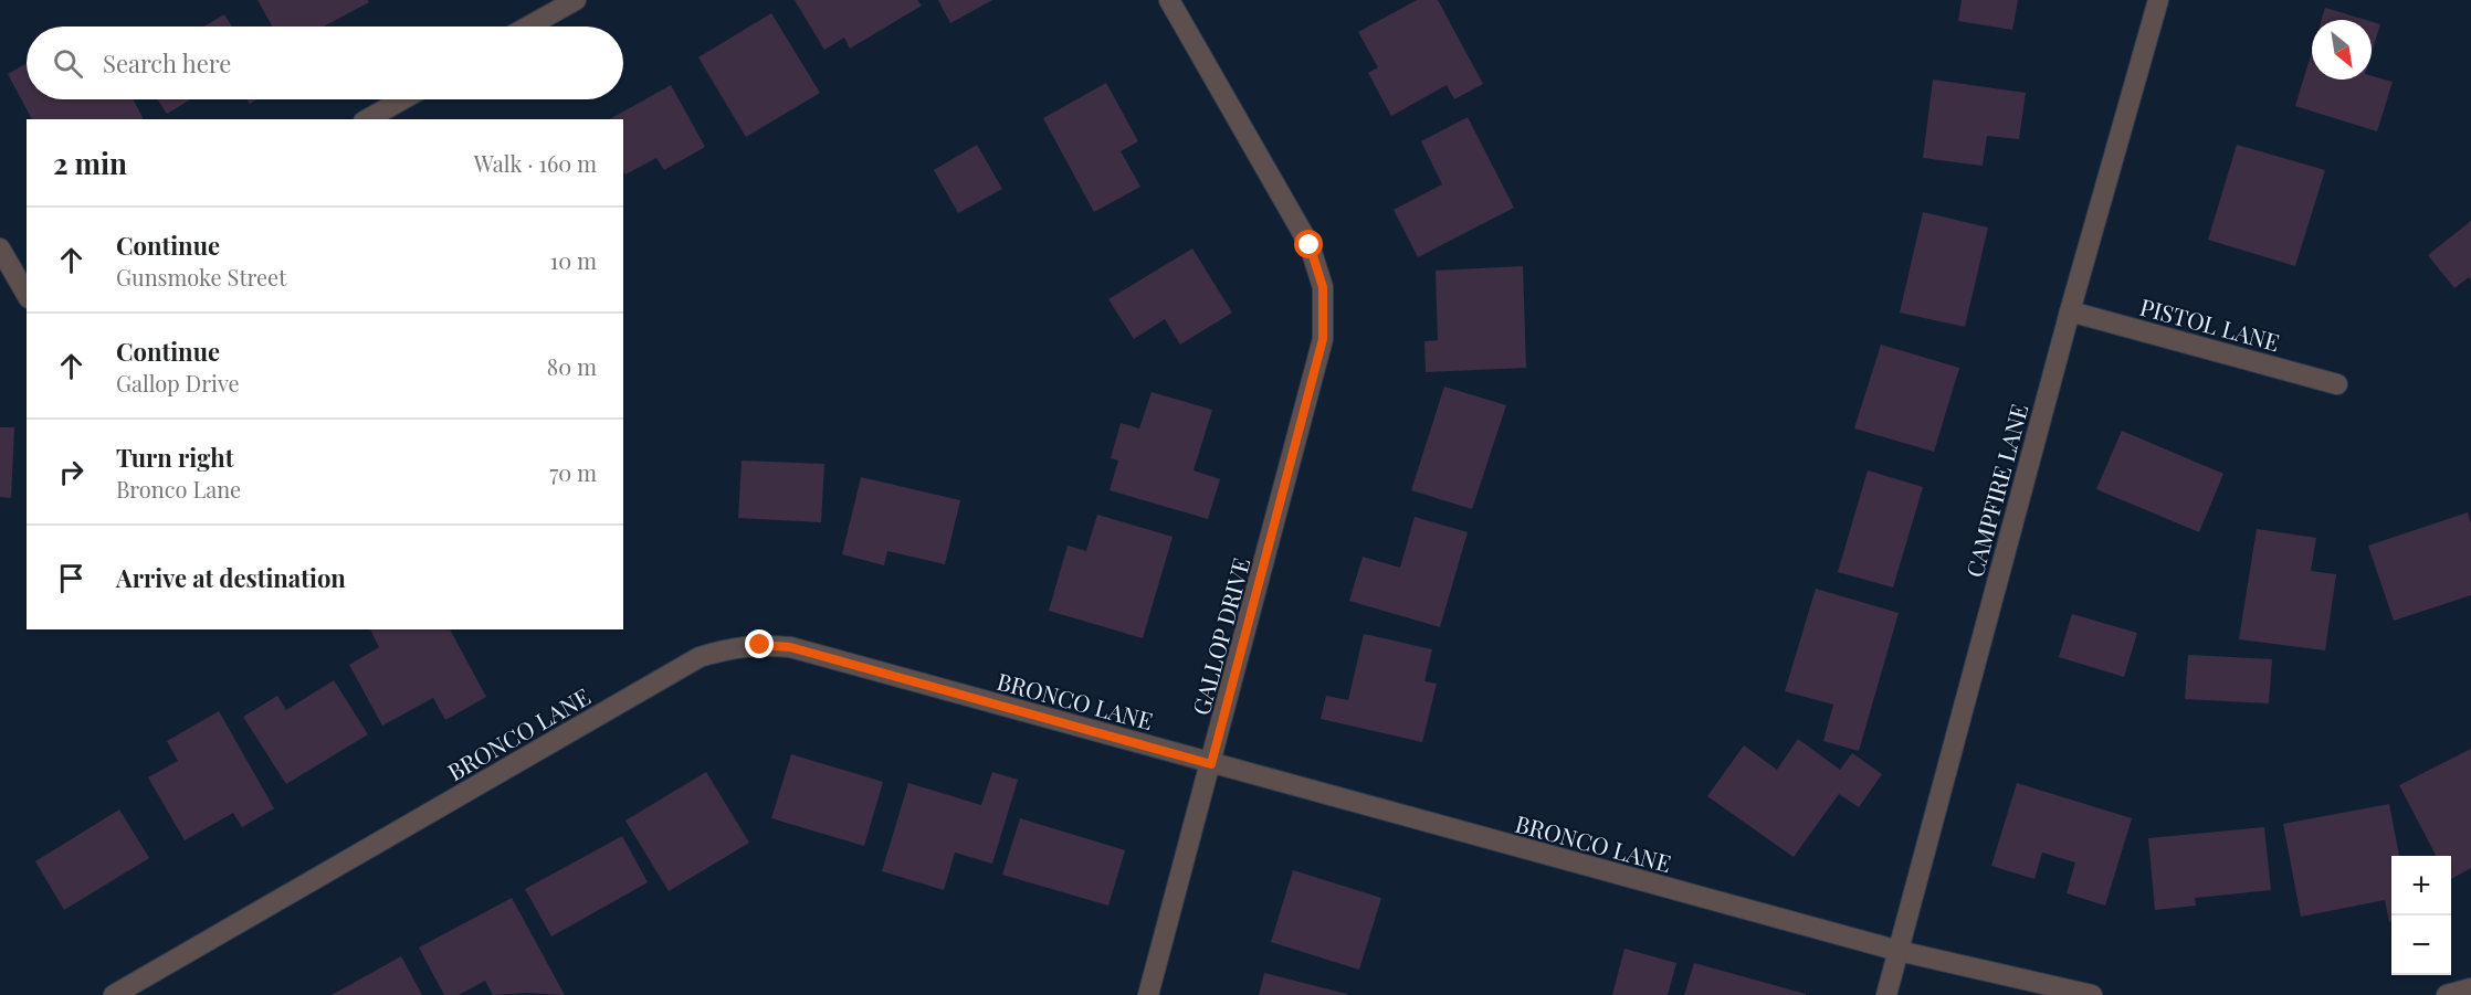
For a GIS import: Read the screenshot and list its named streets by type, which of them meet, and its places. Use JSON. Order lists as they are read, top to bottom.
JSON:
{
  "streets": {
    "street": [
      "PISTOL LANE",
      "CAMPFIRE LANE",
      "GALLOP DRIVE",
      "BRONCO LANE"
    ]
  },
  "crossings": [
    ["PISTOL LANE", "CAMPFIRE LANE"],
    ["CAMPFIRE LANE", "BRONCO LANE"],
    ["GALLOP DRIVE", "BRONCO LANE"]
  ],
  "north": "bottom right",
  "page": {
    "search": "Search here",
    "heading": ["2 min", "Walk · 160 m"],
    "list": [
      ["Continue", "Gunsmoke Street", "10 m"],
      ["Continue", "Gallop Drive", "80 m"],
      ["Turn right", "Bronco Lane", "70 m"],
      "Arrive at destination"
    ],
    "map_buttons": ["+", "−"]
  }
}
